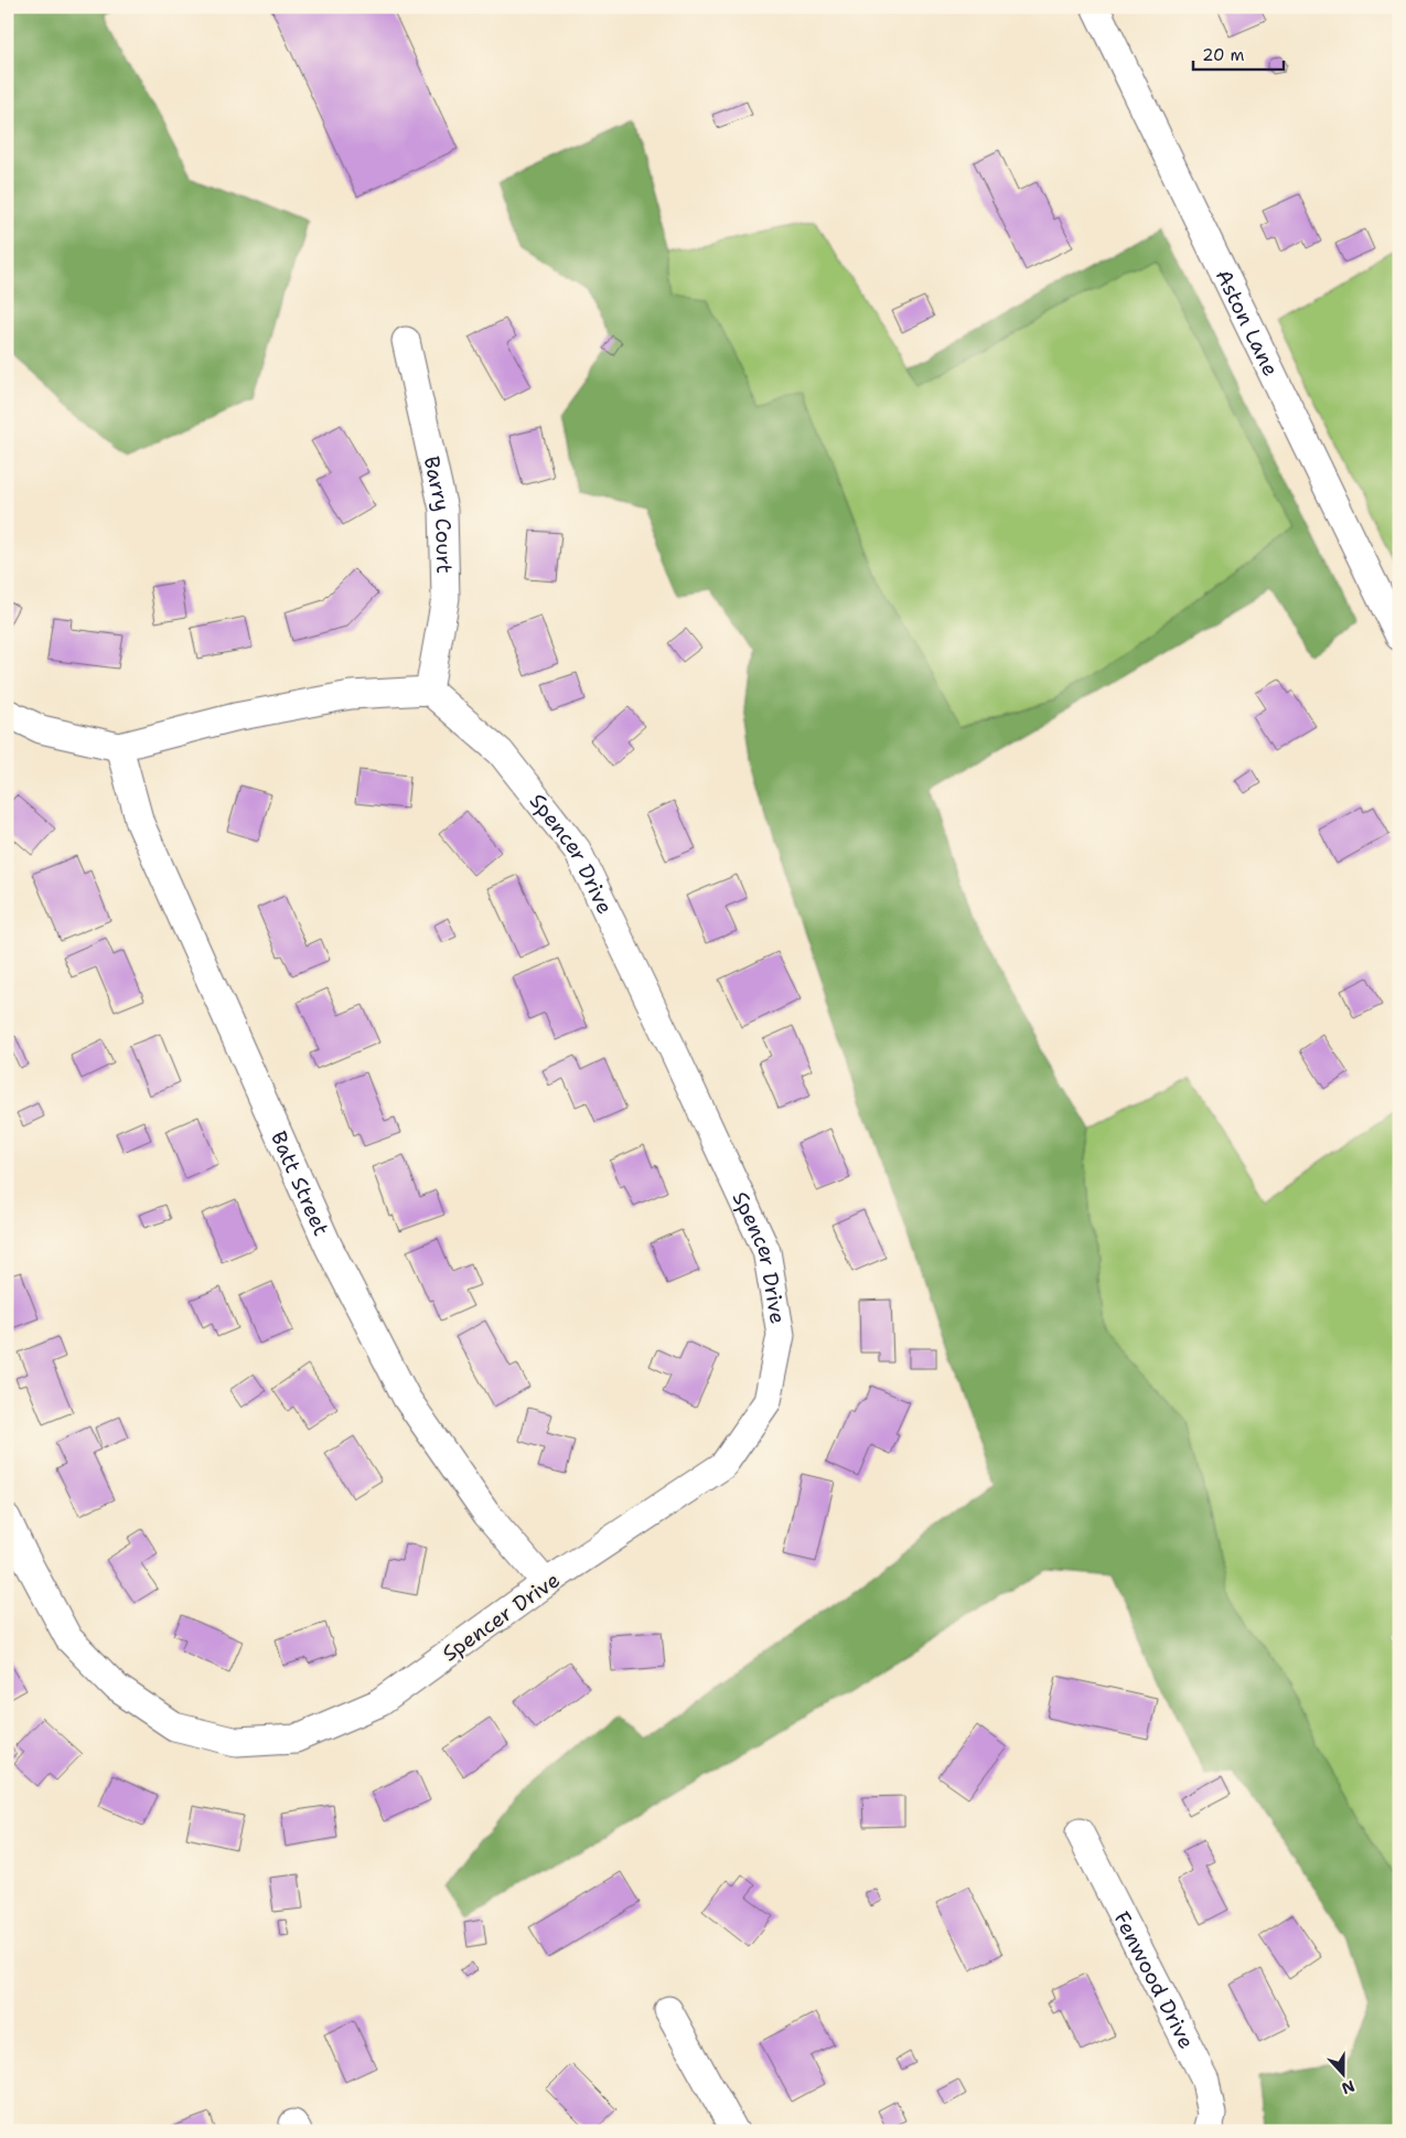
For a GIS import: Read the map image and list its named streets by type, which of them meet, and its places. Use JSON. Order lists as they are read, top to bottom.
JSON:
{
  "streets": {
    "street": [
      "Aston Lane",
      "Barry Court",
      "Spencer Drive",
      "Batt Street",
      "Fenwood Drive"
    ]
  },
  "crossings": [
    ["Barry Court", "Spencer Drive"],
    ["Spencer Drive", "Batt Street"]
  ],
  "scale_bar": "20 m",
  "north": "bottom"
}
